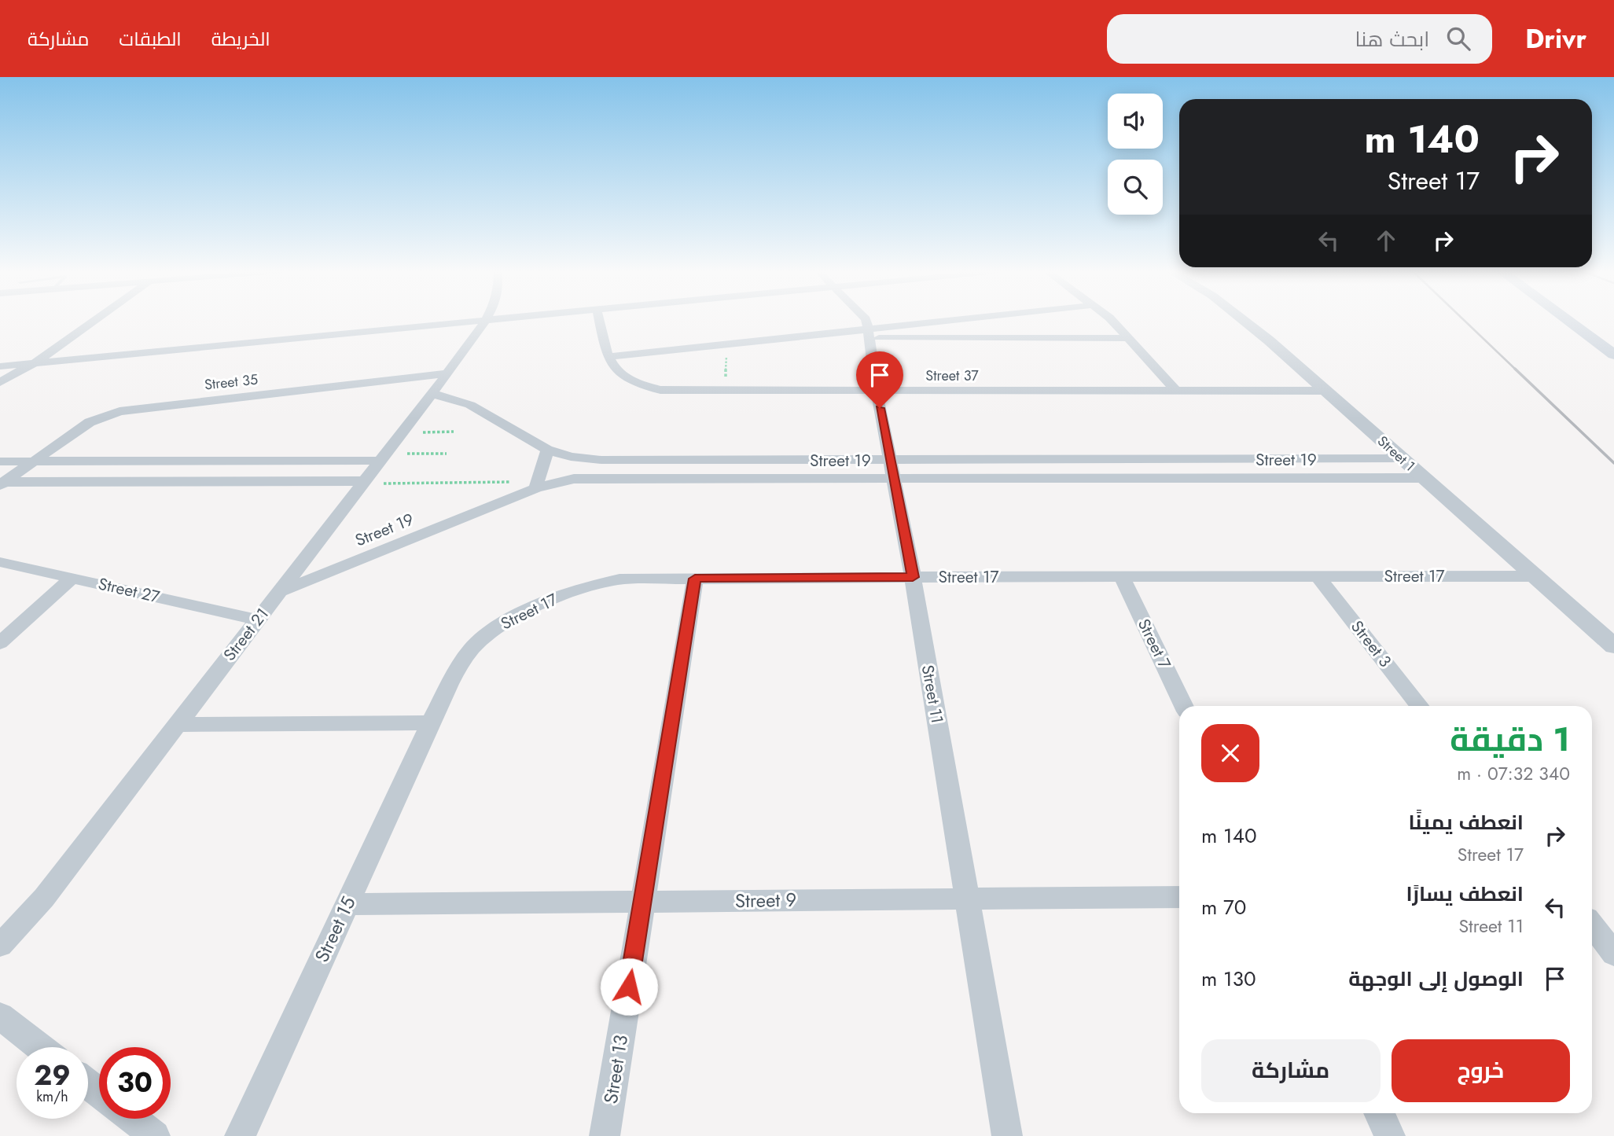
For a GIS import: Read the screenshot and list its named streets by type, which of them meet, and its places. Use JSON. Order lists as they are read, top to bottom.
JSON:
{
  "streets": {
    "street": [
      "Street 37",
      "Street 35",
      "Street 1",
      "Street 19",
      "Street 17",
      "Street 27",
      "Street 21",
      "Street 7",
      "Street 3",
      "Street 11",
      "Street 9",
      "Street 15",
      "Street 13"
    ]
  },
  "crossings": [
    ["Street 37", "Street 1"],
    ["Street 37", "Street 11"],
    ["Street 35", "Street 21"],
    ["Street 1", "Street 19"],
    ["Street 1", "Street 17"],
    ["Street 19", "Street 21"],
    ["Street 19", "Street 11"],
    ["Street 17", "Street 7"],
    ["Street 17", "Street 3"],
    ["Street 17", "Street 11"],
    ["Street 17", "Street 15"],
    ["Street 17", "Street 13"],
    ["Street 27", "Street 21"],
    ["Street 11", "Street 9"],
    ["Street 9", "Street 15"],
    ["Street 9", "Street 13"]
  ],
  "page": {
    "header": "Drivr",
    "search": "ابحث هنا",
    "nav": ["الخريطة", "الطبقات", "مشاركة"],
    "turn": ["140 m", "Street 17"],
    "heading": ["1 دقيقة", "340 m · 07:32"],
    "list": [
      {
        "name": "انعطف يمينًا",
        "note": "Street 17",
        "value": "140 m"
      },
      {
        "name": "انعطف يسارًا",
        "note": "Street 11",
        "value": "70 m"
      },
      {
        "name": "الوصول إلى الوجهة",
        "value": "130 m"
      }
    ],
    "buttons": ["خروج", "مشاركة"],
    "speed": "29 km/h",
    "limit": "30"
  }
}
